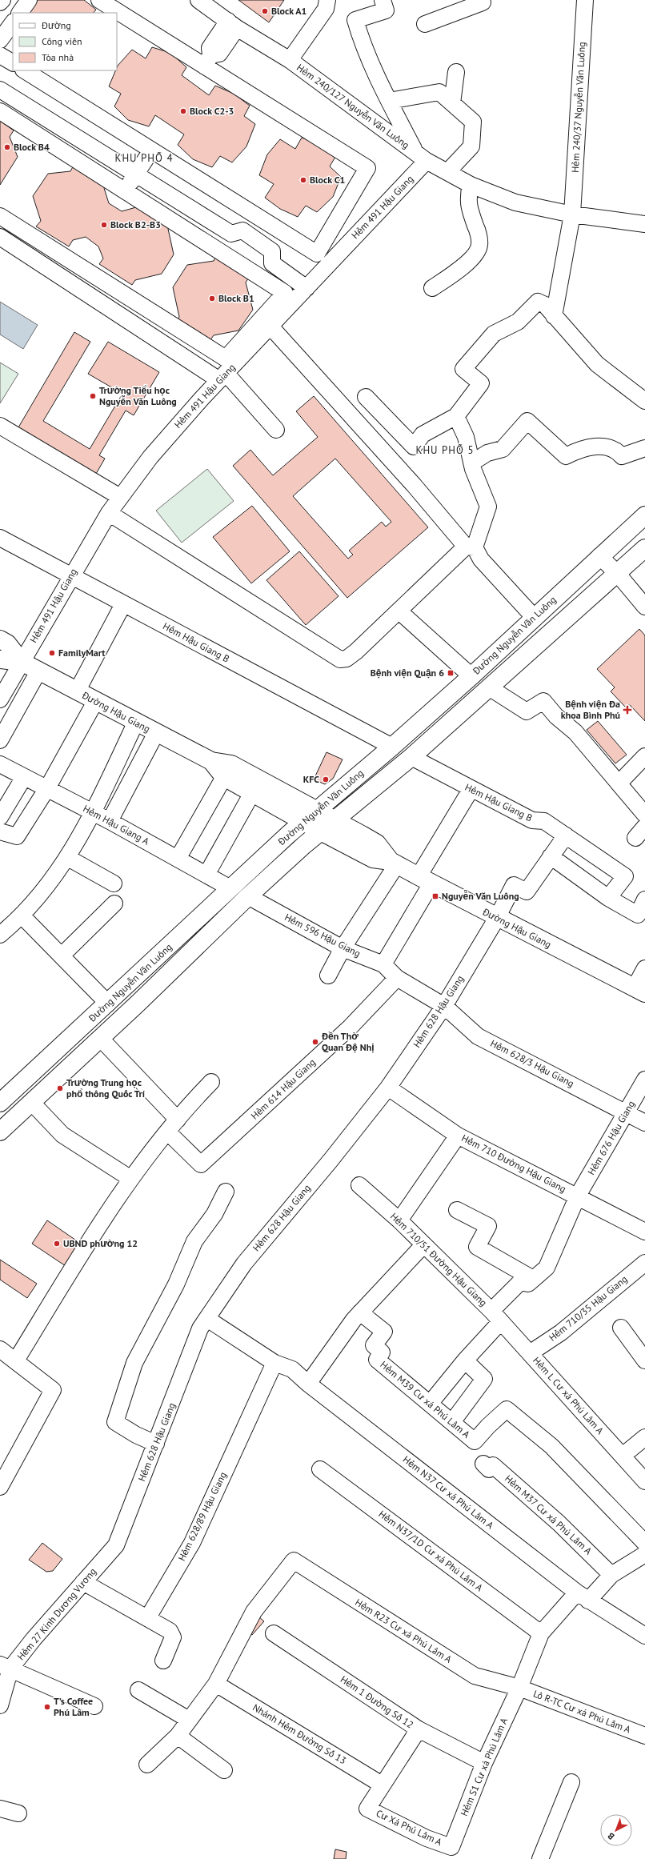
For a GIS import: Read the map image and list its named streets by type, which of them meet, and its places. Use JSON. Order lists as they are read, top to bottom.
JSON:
{
  "streets": {
    "main road": ["Đường Nguyễn Văn Luông", "Đường Hậu Giang"],
    "street": [
      "Hẻm 240/127 Nguyễn Văn Luông",
      "Hẻm 240/37 Nguyễn Văn Luông",
      "Hẻm 491 Hậu Giang",
      "Hẻm Hậu Giang B",
      "Hẻm Hậu Giang A",
      "Hẻm 596 Hậu Giang",
      "Hẻm 628 Hậu Giang",
      "Hẻm 628/3 Hậu Giang",
      "Hẻm 614 Hậu Giang",
      "Hẻm 676 Hậu Giang",
      "Hẻm 710 Đường Hậu Giang",
      "Hẻm 710/51 Đường Hậu Giang",
      "Hẻm 710/35 Hậu Giang",
      "Hẻm L Cư xá Phú Lâm A",
      "Hẻm M39 Cư xá Phú Lâm A",
      "Hẻm N37 Cư xá Phú Lâm A",
      "Hẻm M37 Cư xá Phú Lâm A",
      "Hẻm 628/89 Hậu Giang",
      "Hẻm N37/1D Cư xá Phú Lâm A",
      "Hẻm 27 Kinh Dương Vương",
      "Hẻm R23 Cư xá Phú Lâm A",
      "Hẻm 1 Đường Số 12",
      "Lô R-TC Cư xá Phú Lâm A",
      "Nhánh Hẻm Đường Số 13",
      "Hẻm S1 Cư xá Phú Lâm A",
      "Cư Xá Phú Lâm A"
    ]
  },
  "crossings": [
    ["Hẻm 240/127 Nguyễn Văn Luông", "Hẻm 491 Hậu Giang"],
    ["Hẻm 491 Hậu Giang", "Hẻm Hậu Giang B"],
    ["Hẻm 491 Hậu Giang", "Đường Hậu Giang"],
    ["Đường Nguyễn Văn Luông", "Hẻm Hậu Giang B"],
    ["Đường Nguyễn Văn Luông", "Đường Hậu Giang"],
    ["Đường Nguyễn Văn Luông", "Hẻm Hậu Giang A"],
    ["Đường Nguyễn Văn Luông", "Hẻm 596 Hậu Giang"],
    ["Đường Hậu Giang", "Hẻm 628 Hậu Giang"],
    ["Hẻm 596 Hậu Giang", "Hẻm 628 Hậu Giang"],
    ["Hẻm 596 Hậu Giang", "Hẻm 628/3 Hậu Giang"],
    ["Hẻm 596 Hậu Giang", "Hẻm 614 Hậu Giang"],
    ["Hẻm 628 Hậu Giang", "Hẻm 628/3 Hậu Giang"],
    ["Hẻm 628 Hậu Giang", "Hẻm 710 Đường Hậu Giang"],
    ["Hẻm 628 Hậu Giang", "Hẻm N37 Cư xá Phú Lâm A"],
    ["Hẻm 628 Hậu Giang", "Hẻm 27 Kinh Dương Vương"],
    ["Hẻm 628/3 Hậu Giang", "Hẻm 676 Hậu Giang"],
    ["Hẻm 676 Hậu Giang", "Hẻm 710 Đường Hậu Giang"],
    ["Hẻm 676 Hậu Giang", "Hẻm 710/51 Đường Hậu Giang"],
    ["Hẻm 710 Đường Hậu Giang", "Hẻm 710/51 Đường Hậu Giang"],
    ["Hẻm 710/51 Đường Hậu Giang", "Hẻm L Cư xá Phú Lâm A"],
    ["Hẻm 710/35 Hậu Giang", "Hẻm L Cư xá Phú Lâm A"],
    ["Hẻm N37 Cư xá Phú Lâm A", "Hẻm 628/89 Hậu Giang"],
    ["Hẻm N37 Cư xá Phú Lâm A", "Hẻm S1 Cư xá Phú Lâm A"],
    ["Hẻm M37 Cư xá Phú Lâm A", "Hẻm S1 Cư xá Phú Lâm A"],
    ["Hẻm N37/1D Cư xá Phú Lâm A", "Hẻm S1 Cư xá Phú Lâm A"],
    ["Hẻm R23 Cư xá Phú Lâm A", "Lô R-TC Cư xá Phú Lâm A"],
    ["Hẻm R23 Cư xá Phú Lâm A", "Nhánh Hẻm Đường Số 13"],
    ["Hẻm R23 Cư xá Phú Lâm A", "Hẻm S1 Cư xá Phú Lâm A"],
    ["Hẻm 1 Đường Số 12", "Hẻm S1 Cư xá Phú Lâm A"],
    ["Lô R-TC Cư xá Phú Lâm A", "Hẻm S1 Cư xá Phú Lâm A"],
    ["Nhánh Hẻm Đường Số 13", "Cư Xá Phú Lâm A"],
    ["Hẻm S1 Cư xá Phú Lâm A", "Cư Xá Phú Lâm A"]
  ],
  "districts": ["KHU PHỐ 4", "KHU PHỐ 5"],
  "places": {
    "other": [
      "Block A1",
      "Block C2-3",
      "Block B4",
      "Block C1",
      "Block B2-B3",
      "Block B1",
      "Trường Tiểu học Nguyễn Văn Luông",
      "FamilyMart",
      "KFC",
      "Đền Thờ Quan Đệ Nhị",
      "Trường Trung học phổ thông Quốc Trí",
      "UBND phường 12",
      "T’s Coffee Phú Lâm"
    ],
    "transit": ["Bệnh viện Quận 6", "Nguyễn Văn Luông"],
    "health": ["Bệnh viện Đa khoa Bình Phú"]
  },
  "legend": ["Đường", "Công viên", "Tòa nhà"],
  "north": "bottom left"
}
